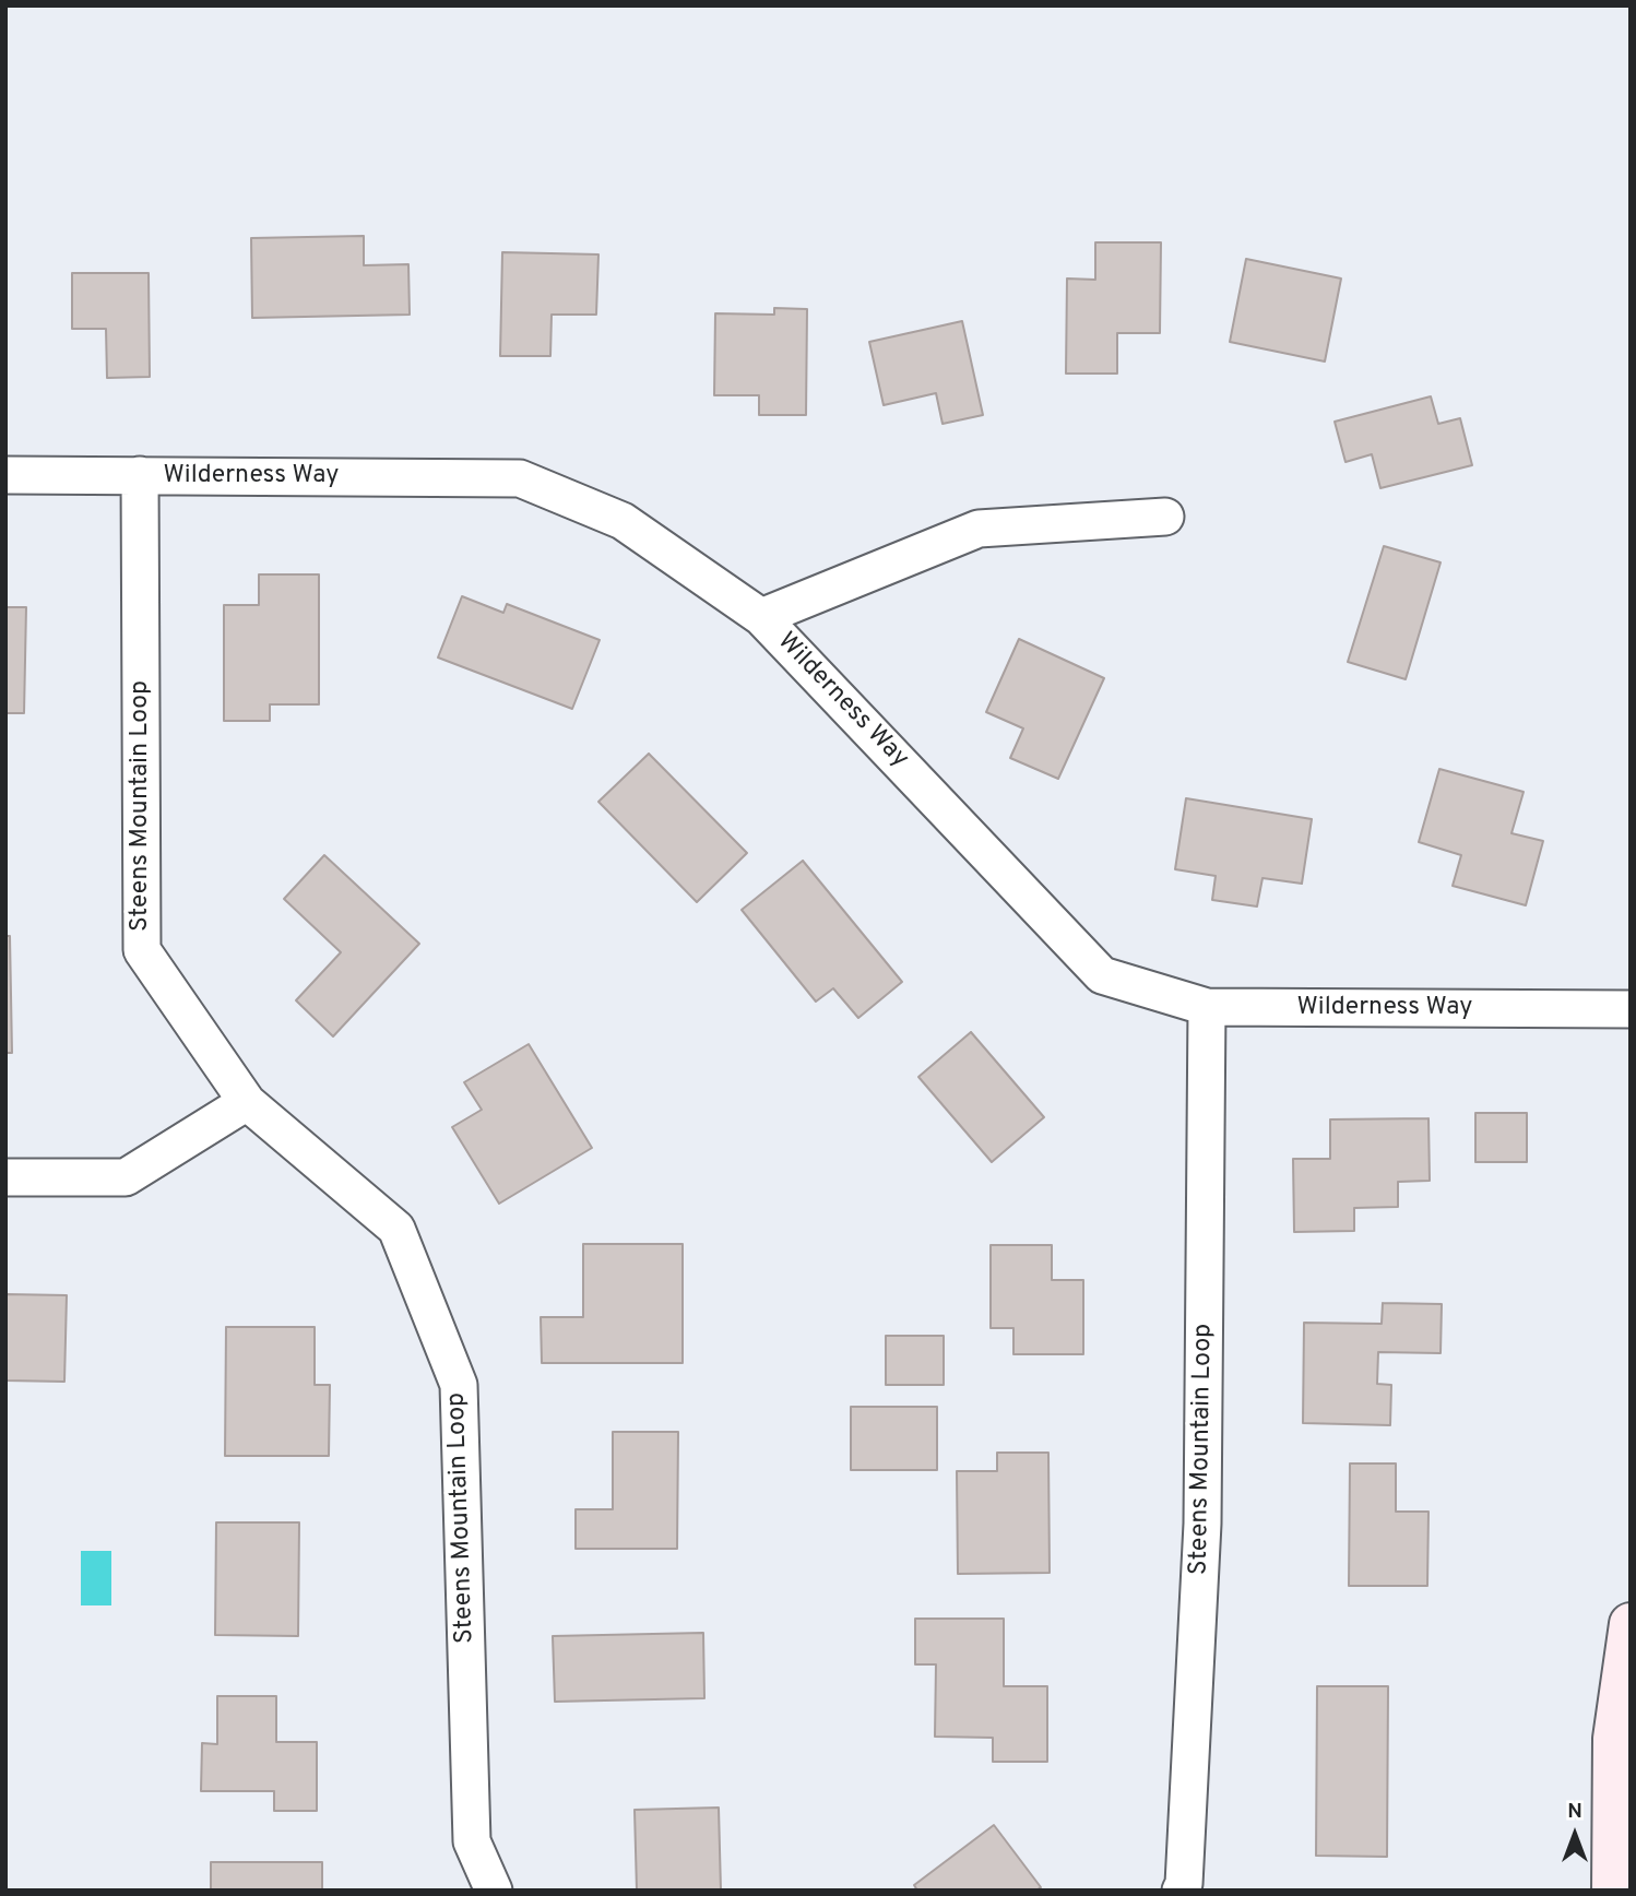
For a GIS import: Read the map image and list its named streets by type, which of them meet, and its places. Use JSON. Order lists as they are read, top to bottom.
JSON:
{
  "streets": {
    "street": ["Wilderness Way", "Steens Mountain Loop"]
  },
  "crossings": [
    ["Wilderness Way", "Steens Mountain Loop"]
  ],
  "north": "top"
}
